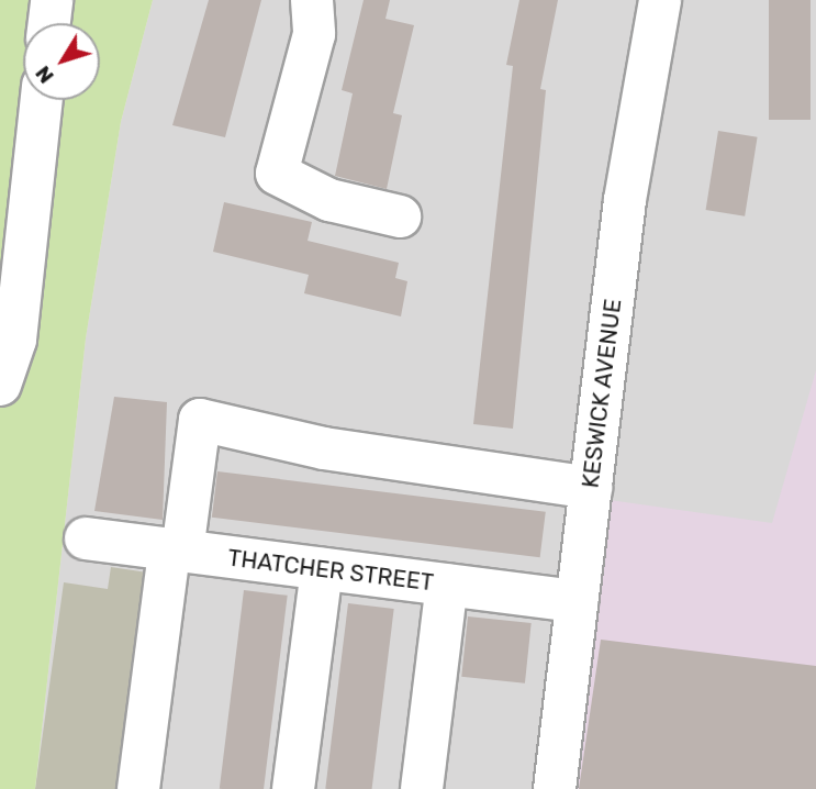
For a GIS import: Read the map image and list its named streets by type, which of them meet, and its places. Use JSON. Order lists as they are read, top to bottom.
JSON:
{
  "streets": {
    "street": ["KESWICK AVENUE", "THATCHER STREET"]
  },
  "crossings": [
    ["KESWICK AVENUE", "THATCHER STREET"]
  ],
  "north": "bottom left"
}
